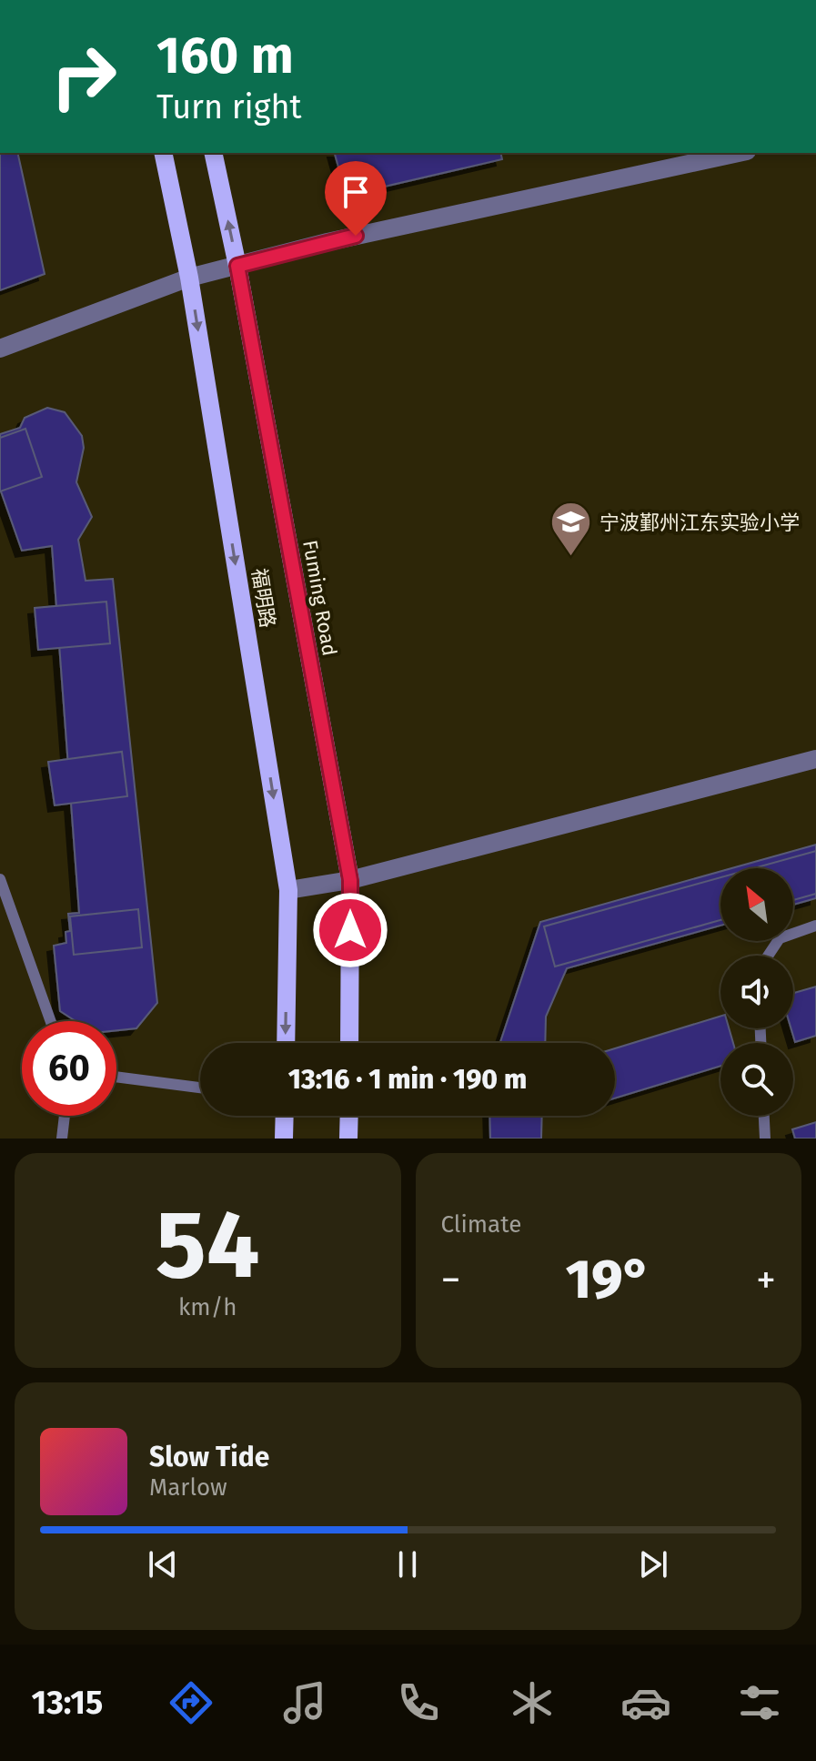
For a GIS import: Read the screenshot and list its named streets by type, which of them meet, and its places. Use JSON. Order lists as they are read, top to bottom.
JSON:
{
  "streets": {
    "main road": ["福明路", "Fuming Road"]
  },
  "one_way": ["福明路"],
  "places": {
    "school or university": ["宁波鄞州江东实验小学"]
  },
  "north": "top left",
  "page": {
    "turn": ["160 m", "Turn right"],
    "limit": "60",
    "trip": "13:16 · 1 min · 190 m",
    "tile": [
      ["54", "km/h"],
      "Climate"
    ],
    "heat": ["−", "19°", "+"],
    "song": ["Slow Tide", "Marlow"],
    "tabs": "13:15"
  }
}
